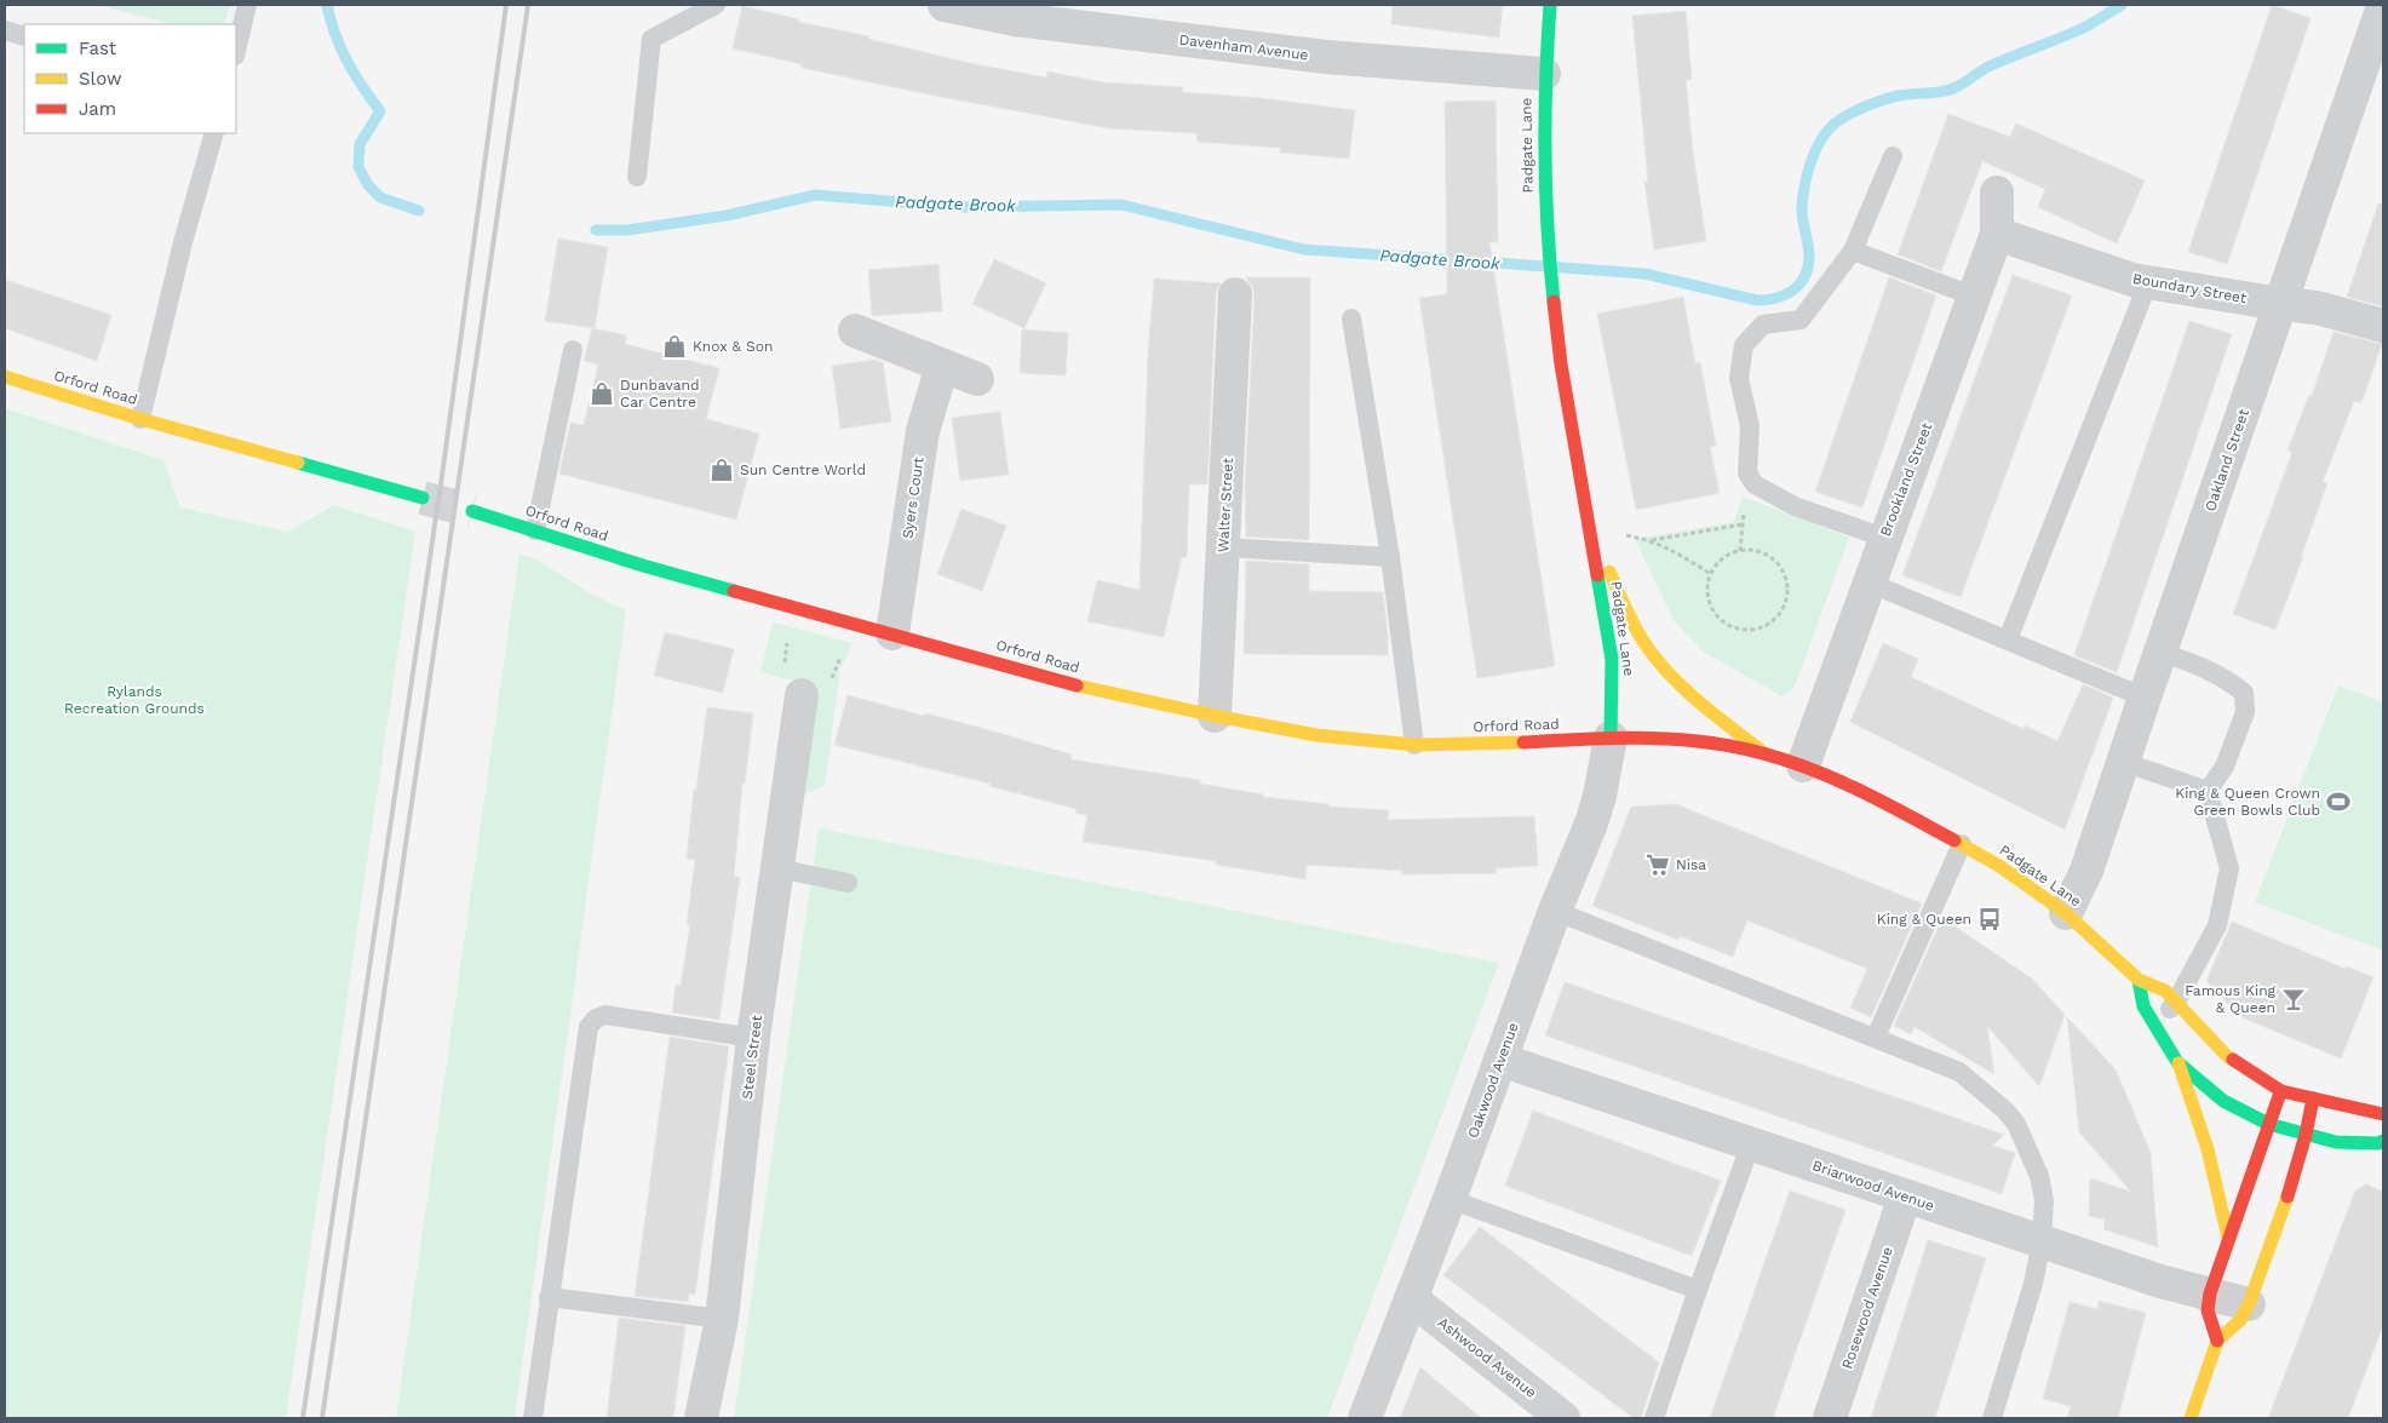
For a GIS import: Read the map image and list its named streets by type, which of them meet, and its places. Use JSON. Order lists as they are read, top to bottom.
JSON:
{
  "streets": {
    "main road": ["Padgate Lane", "Orford Road"],
    "street": [
      "Davenham Avenue",
      "Boundary Street",
      "Oakland Street",
      "Brookland Street",
      "Syers Court",
      "Walter Street",
      "Steel Street",
      "Oakwood Avenue",
      "Briarwood Avenue",
      "Rosewood Avenue",
      "Ashwood Avenue"
    ]
  },
  "crossings": [
    ["Davenham Avenue", "Padgate Lane"],
    ["Padgate Lane", "Orford Road"],
    ["Padgate Lane", "Oakland Street"],
    ["Padgate Lane", "Brookland Street"],
    ["Padgate Lane", "Oakwood Avenue"],
    ["Boundary Street", "Oakland Street"],
    ["Boundary Street", "Brookland Street"],
    ["Orford Road", "Syers Court"],
    ["Orford Road", "Walter Street"],
    ["Orford Road", "Oakwood Avenue"],
    ["Oakwood Avenue", "Briarwood Avenue"],
    ["Oakwood Avenue", "Ashwood Avenue"],
    ["Briarwood Avenue", "Rosewood Avenue"]
  ],
  "water": ["Padgate Brook"],
  "parks": ["Rylands Recreation Grounds"],
  "places": {
    "shop": ["Knox & Son", "Dunbavand Car Centre", "Sun Centre World"],
    "sports": ["King & Queen Crown Green Bowls Club"],
    "supermarket": ["Nisa"],
    "bus stop": ["King & Queen"],
    "bar": ["Famous King & Queen"]
  },
  "legend": ["Fast", "Slow", "Jam"]
}
